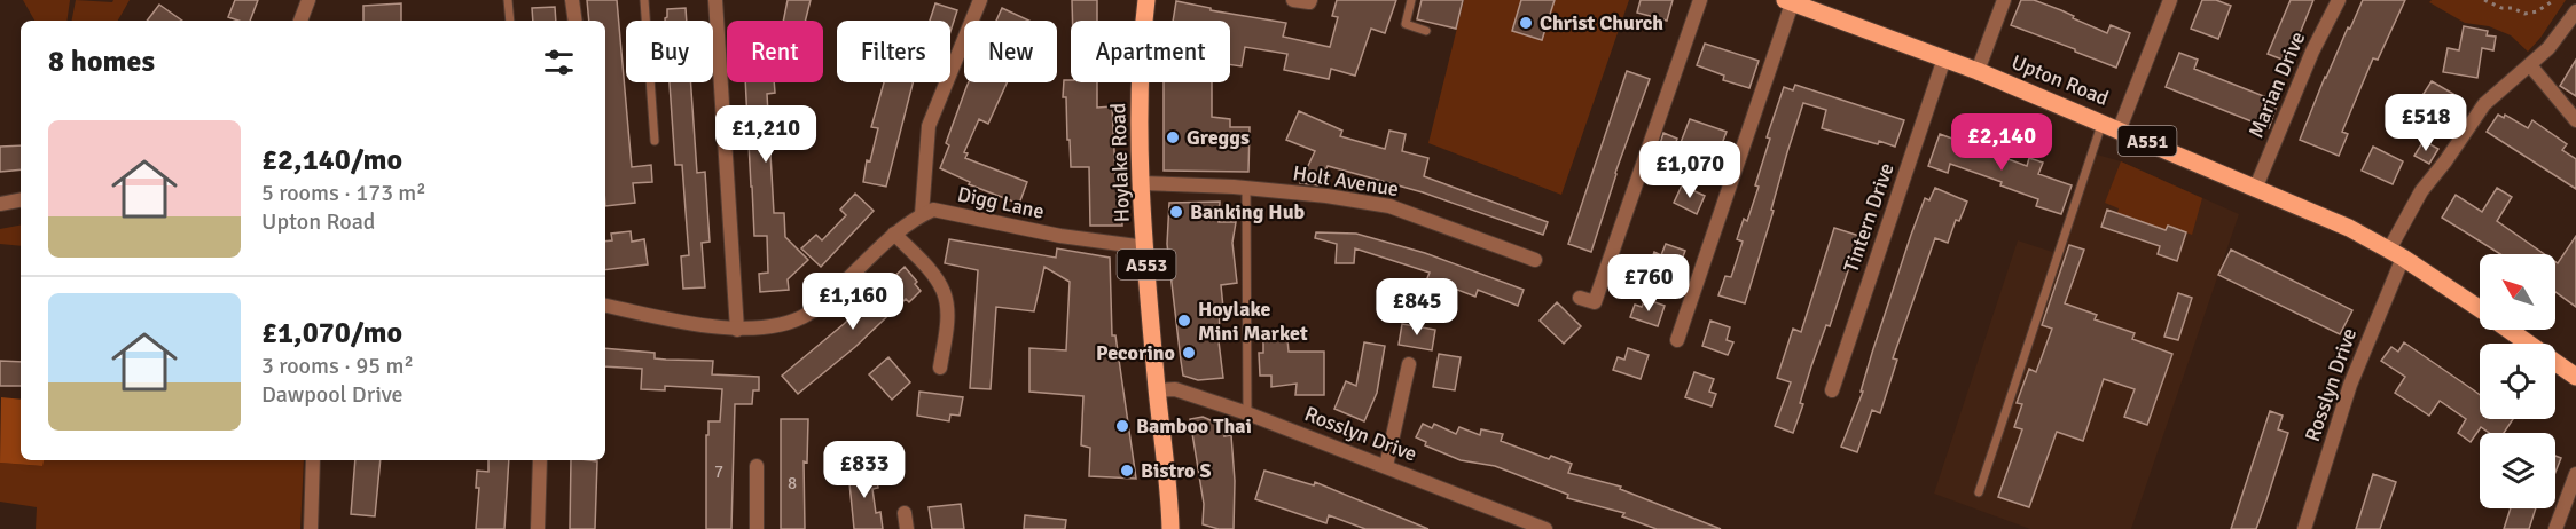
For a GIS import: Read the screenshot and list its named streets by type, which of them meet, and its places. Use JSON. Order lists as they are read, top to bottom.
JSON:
{
  "streets": {
    "main road": [
      "Upton Road",
      "A551",
      "Hoylake Road",
      "A553"
    ],
    "street": [
      "Marian Drive",
      "Holt Avenue",
      "Digg Lane",
      "Tintern Drive",
      "Rosslyn Drive"
    ]
  },
  "crossings": [
    ["Upton Road", "Marian Drive"],
    ["Upton Road", "Tintern Drive"],
    ["Upton Road", "Rosslyn Drive"],
    ["Hoylake Road", "Holt Avenue"],
    ["Hoylake Road", "Digg Lane"],
    ["Hoylake Road", "Rosslyn Drive"]
  ],
  "places": [
    "Christ Church",
    "Greggs",
    "Banking Hub",
    "Hoylake Mini Market",
    "Pecorino",
    "Bamboo Thai",
    "Bistro S"
  ],
  "house_numbers": ["7", "8"],
  "north": "top left",
  "page": {
    "chip": [
      "Buy",
      "Rent",
      "Filters",
      "New",
      "Apartment"
    ],
    "heading": "8 homes",
    "price": [
      "£518",
      "£1,210",
      "£2,140",
      "£1,070",
      "£760",
      "£1,160",
      "£845",
      "£833"
    ],
    "list": [
      {
        "name": "£2,140/mo",
        "note": "5 rooms · 173 m² · Upton Road"
      },
      {
        "name": "£1,070/mo",
        "note": "3 rooms · 95 m² · Dawpool Drive"
      }
    ]
  }
}
